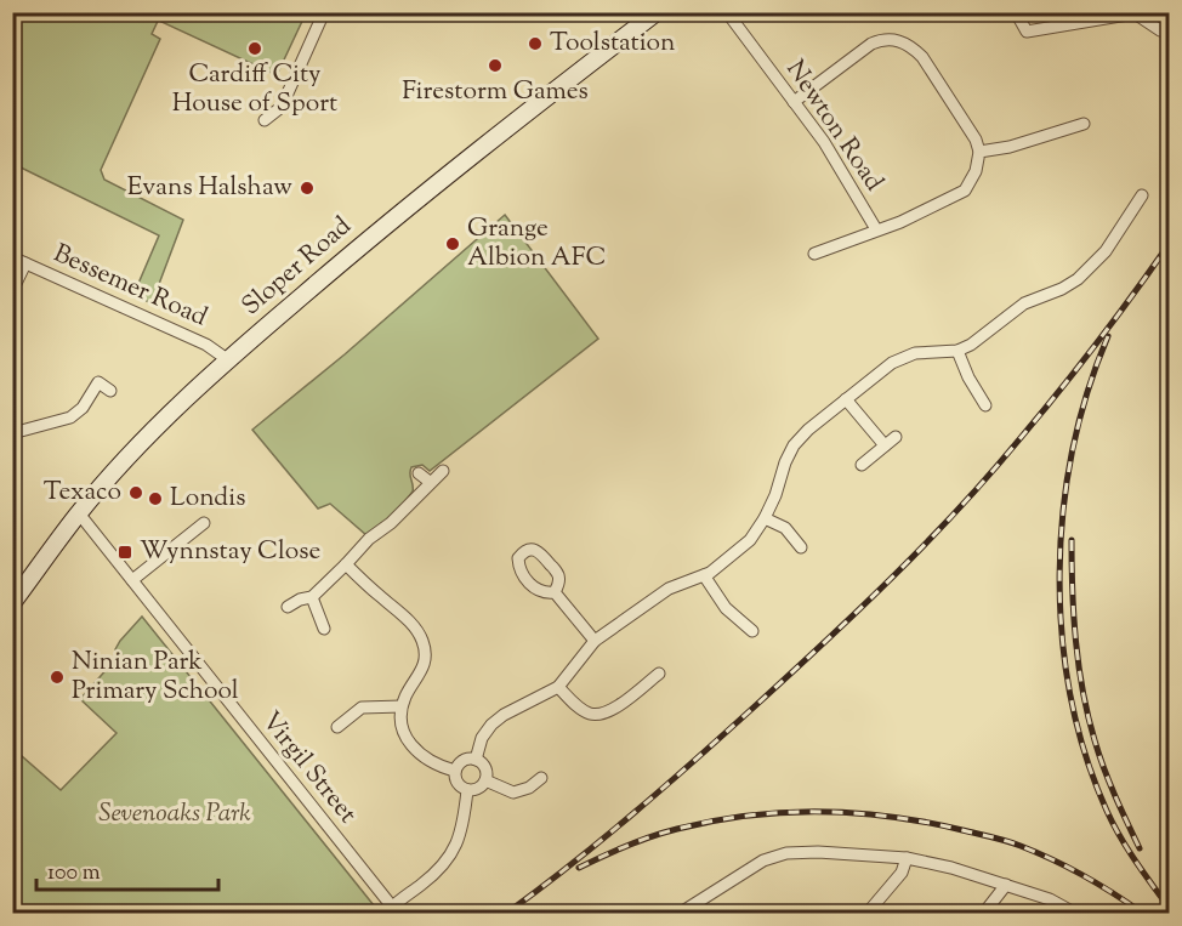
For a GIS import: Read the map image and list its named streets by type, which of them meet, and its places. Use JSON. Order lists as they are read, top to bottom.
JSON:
{
  "streets": {
    "street": [
      "Newton Road",
      "Sloper Road",
      "Bessemer Road",
      "Virgil Street"
    ]
  },
  "crossings": [
    ["Sloper Road", "Bessemer Road"],
    ["Sloper Road", "Virgil Street"]
  ],
  "parks": ["Sevenoaks Park"],
  "places": {
    "other": [
      "Toolstation",
      "Cardiff City House of Sport",
      "Firestorm Games",
      "Evans Halshaw",
      "Grange Albion AFC",
      "Texaco",
      "Londis",
      "Ninian Park Primary School"
    ],
    "transit": ["Wynnstay Close"]
  },
  "scale_bar": "100 m"
}
